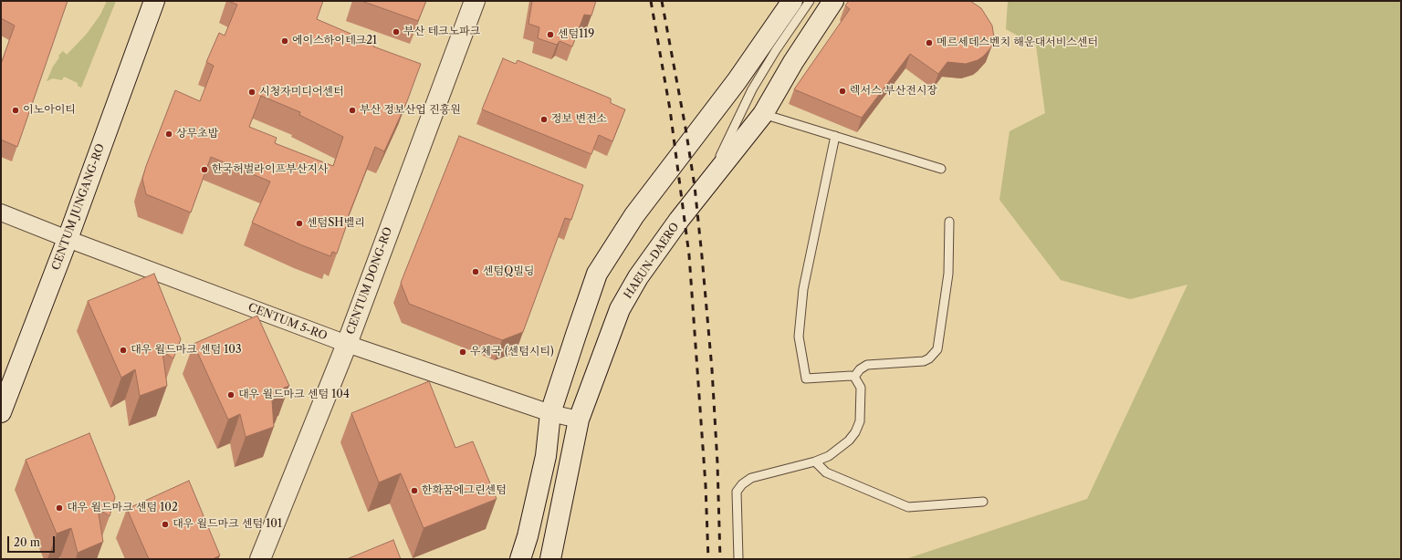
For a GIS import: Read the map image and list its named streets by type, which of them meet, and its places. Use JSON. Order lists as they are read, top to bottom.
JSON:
{
  "streets": {
    "main road": ["CENTUM JUNGANG-RO", "HAEUN-DAERO", "CENTUM DONG-RO"],
    "street": ["CENTUM 5-RO"]
  },
  "crossings": [
    ["CENTUM JUNGANG-RO", "CENTUM 5-RO"],
    ["HAEUN-DAERO", "CENTUM 5-RO"],
    ["CENTUM DONG-RO", "CENTUM 5-RO"]
  ],
  "places": [
    "부산 테크노파크",
    "센텀119",
    "에이스하이테크21",
    "메르세데스벤치 해운대서비스센터",
    "렉서스 부산전시장",
    "시청자미디어센터",
    "이노아이티",
    "부산 정보산업 진흥원",
    "정보 변전소",
    "상무초밥",
    "한국허벌라이프부산지사",
    "센텀SH벨리",
    "센텀Q빌딩",
    "대우 월드마크 센텀 103",
    "우체국 (센텀시티)",
    "대우 월드마크 센텀 104",
    "한화꿈에그린센텀",
    "대우 월드마크 센텀 102",
    "대우 월드마크 센텀 101"
  ],
  "scale_bar": "20 m"
}
